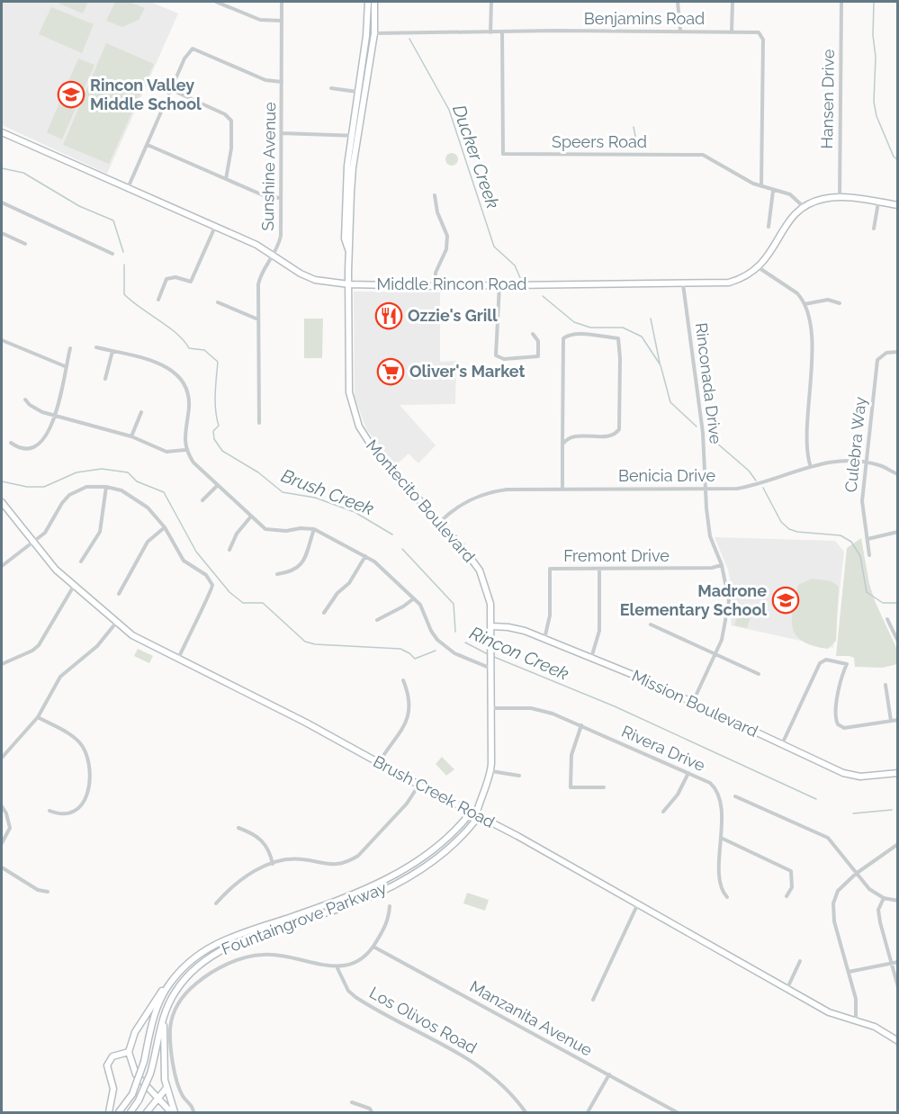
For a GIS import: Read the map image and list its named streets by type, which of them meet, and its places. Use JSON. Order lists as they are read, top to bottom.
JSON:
{
  "streets": {
    "main road": [
      "Middle Rincon Road",
      "Montecito Boulevard",
      "Mission Boulevard",
      "Brush Creek Road",
      "Fountaingrove Parkway"
    ],
    "street": [
      "Benjamins Road",
      "Hansen Drive",
      "Speers Road",
      "Sunshine Avenue",
      "Rinconada Drive",
      "Culebra Way",
      "Benicia Drive",
      "Fremont Drive",
      "Rivera Drive",
      "Manzanita Avenue",
      "Los Olivos Road"
    ]
  },
  "crossings": [
    ["Benjamins Road", "Speers Road"],
    ["Benjamins Road", "Montecito Boulevard"],
    ["Hansen Drive", "Middle Rincon Road"],
    ["Speers Road", "Middle Rincon Road"],
    ["Sunshine Avenue", "Middle Rincon Road"],
    ["Middle Rincon Road", "Rinconada Drive"],
    ["Middle Rincon Road", "Montecito Boulevard"],
    ["Rinconada Drive", "Benicia Drive"],
    ["Rinconada Drive", "Fremont Drive"],
    ["Rinconada Drive", "Mission Boulevard"],
    ["Culebra Way", "Benicia Drive"],
    ["Benicia Drive", "Montecito Boulevard"],
    ["Montecito Boulevard", "Mission Boulevard"],
    ["Montecito Boulevard", "Rivera Drive"],
    ["Montecito Boulevard", "Brush Creek Road"],
    ["Montecito Boulevard", "Fountaingrove Parkway"],
    ["Fremont Drive", "Mission Boulevard"],
    ["Brush Creek Road", "Fountaingrove Parkway"]
  ],
  "water": ["Ducker Creek", "Brush Creek", "Rincon Creek"],
  "places": {
    "school or university": ["Rincon Valley Middle School", "Madrone Elementary School"],
    "restaurant": ["Ozzie's Grill"],
    "supermarket": ["Oliver's Market"]
  }
}
